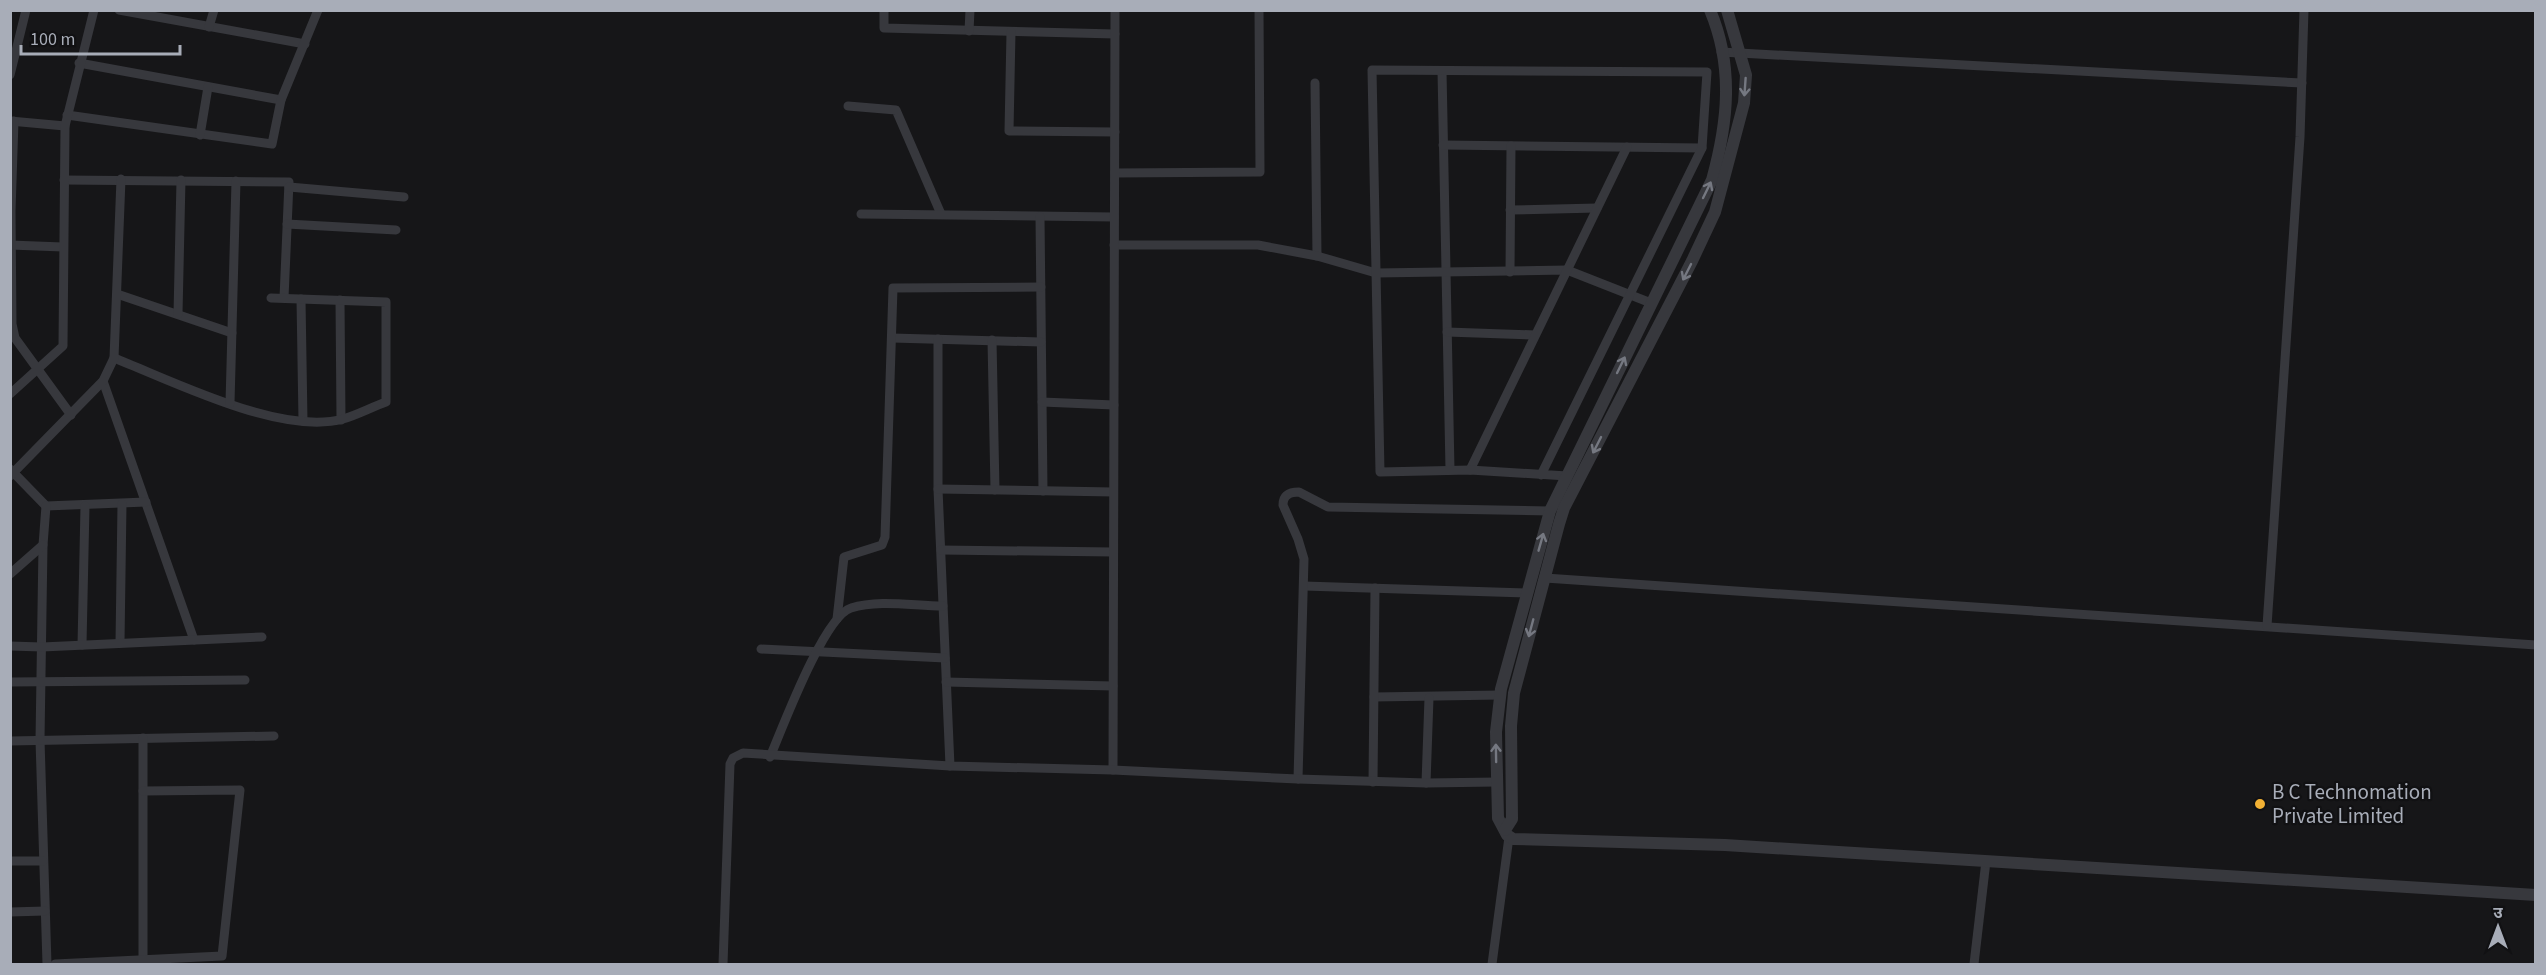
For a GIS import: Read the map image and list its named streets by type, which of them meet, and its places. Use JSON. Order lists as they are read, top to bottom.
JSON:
{
  "places": ["B C Technomation Private Limited"],
  "scale_bar": "100 m",
  "north": "top"
}
